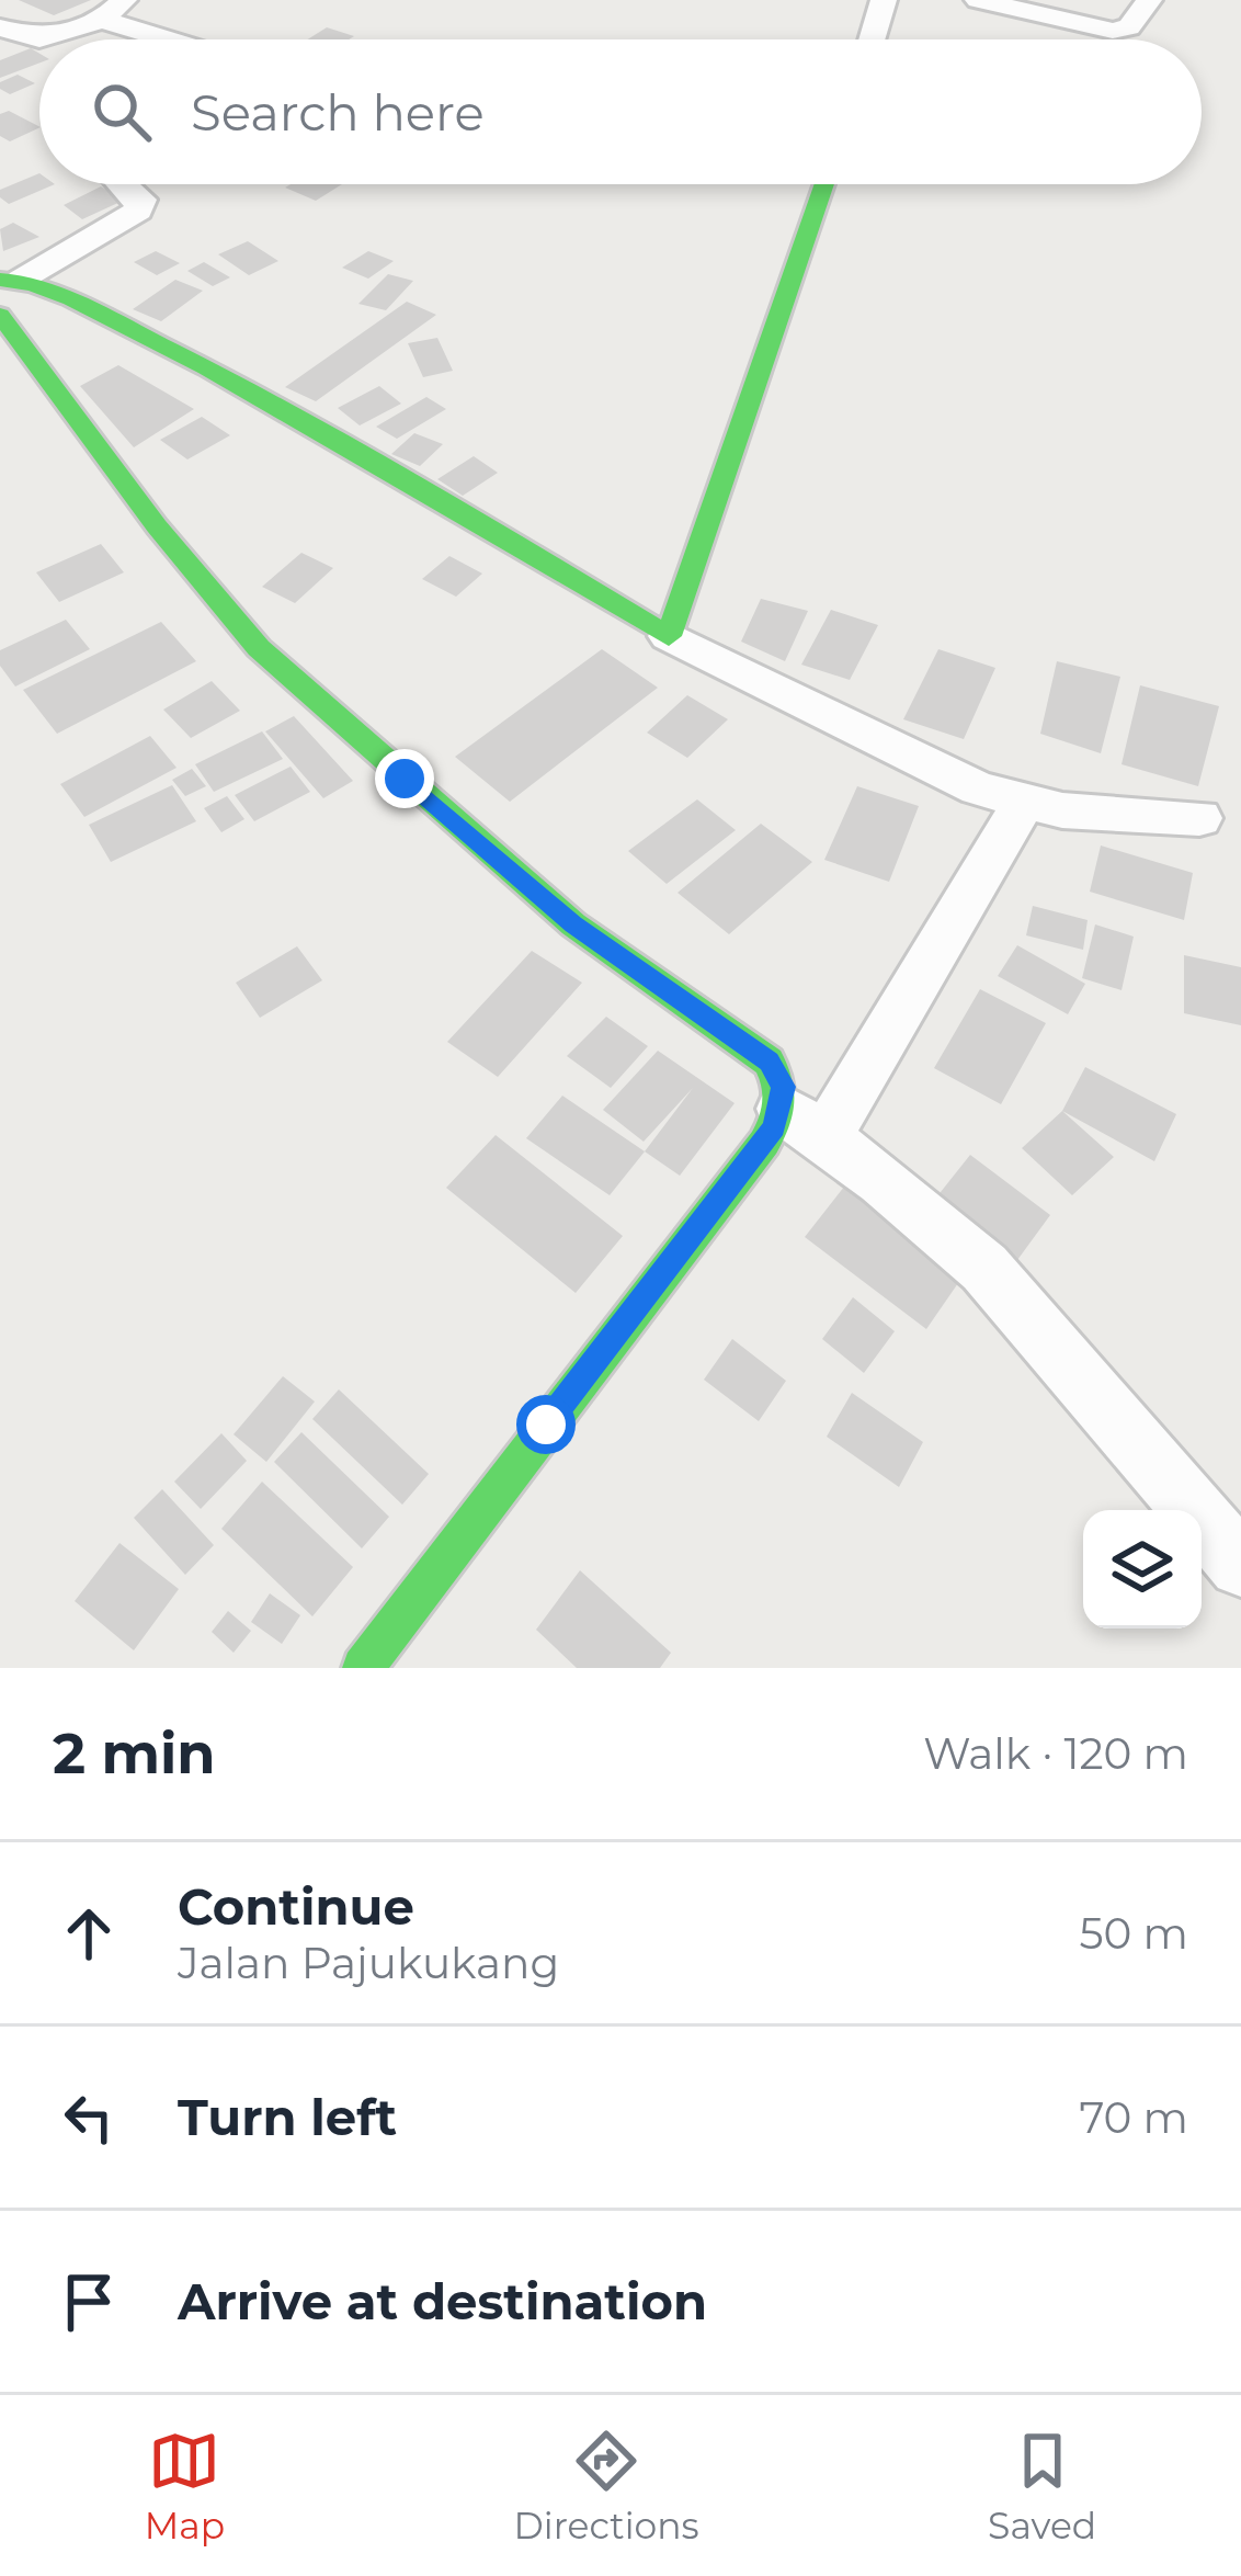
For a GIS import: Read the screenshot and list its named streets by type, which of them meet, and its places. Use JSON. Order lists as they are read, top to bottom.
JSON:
{
  "page": {
    "search": "Search here",
    "heading": ["2 min", "Walk · 120 m"],
    "list": [
      ["Continue", "Jalan Pajukukang", "50 m"],
      ["Turn left", "70 m"],
      "Arrive at destination"
    ],
    "nav": ["Map", "Directions", "Saved"]
  }
}
